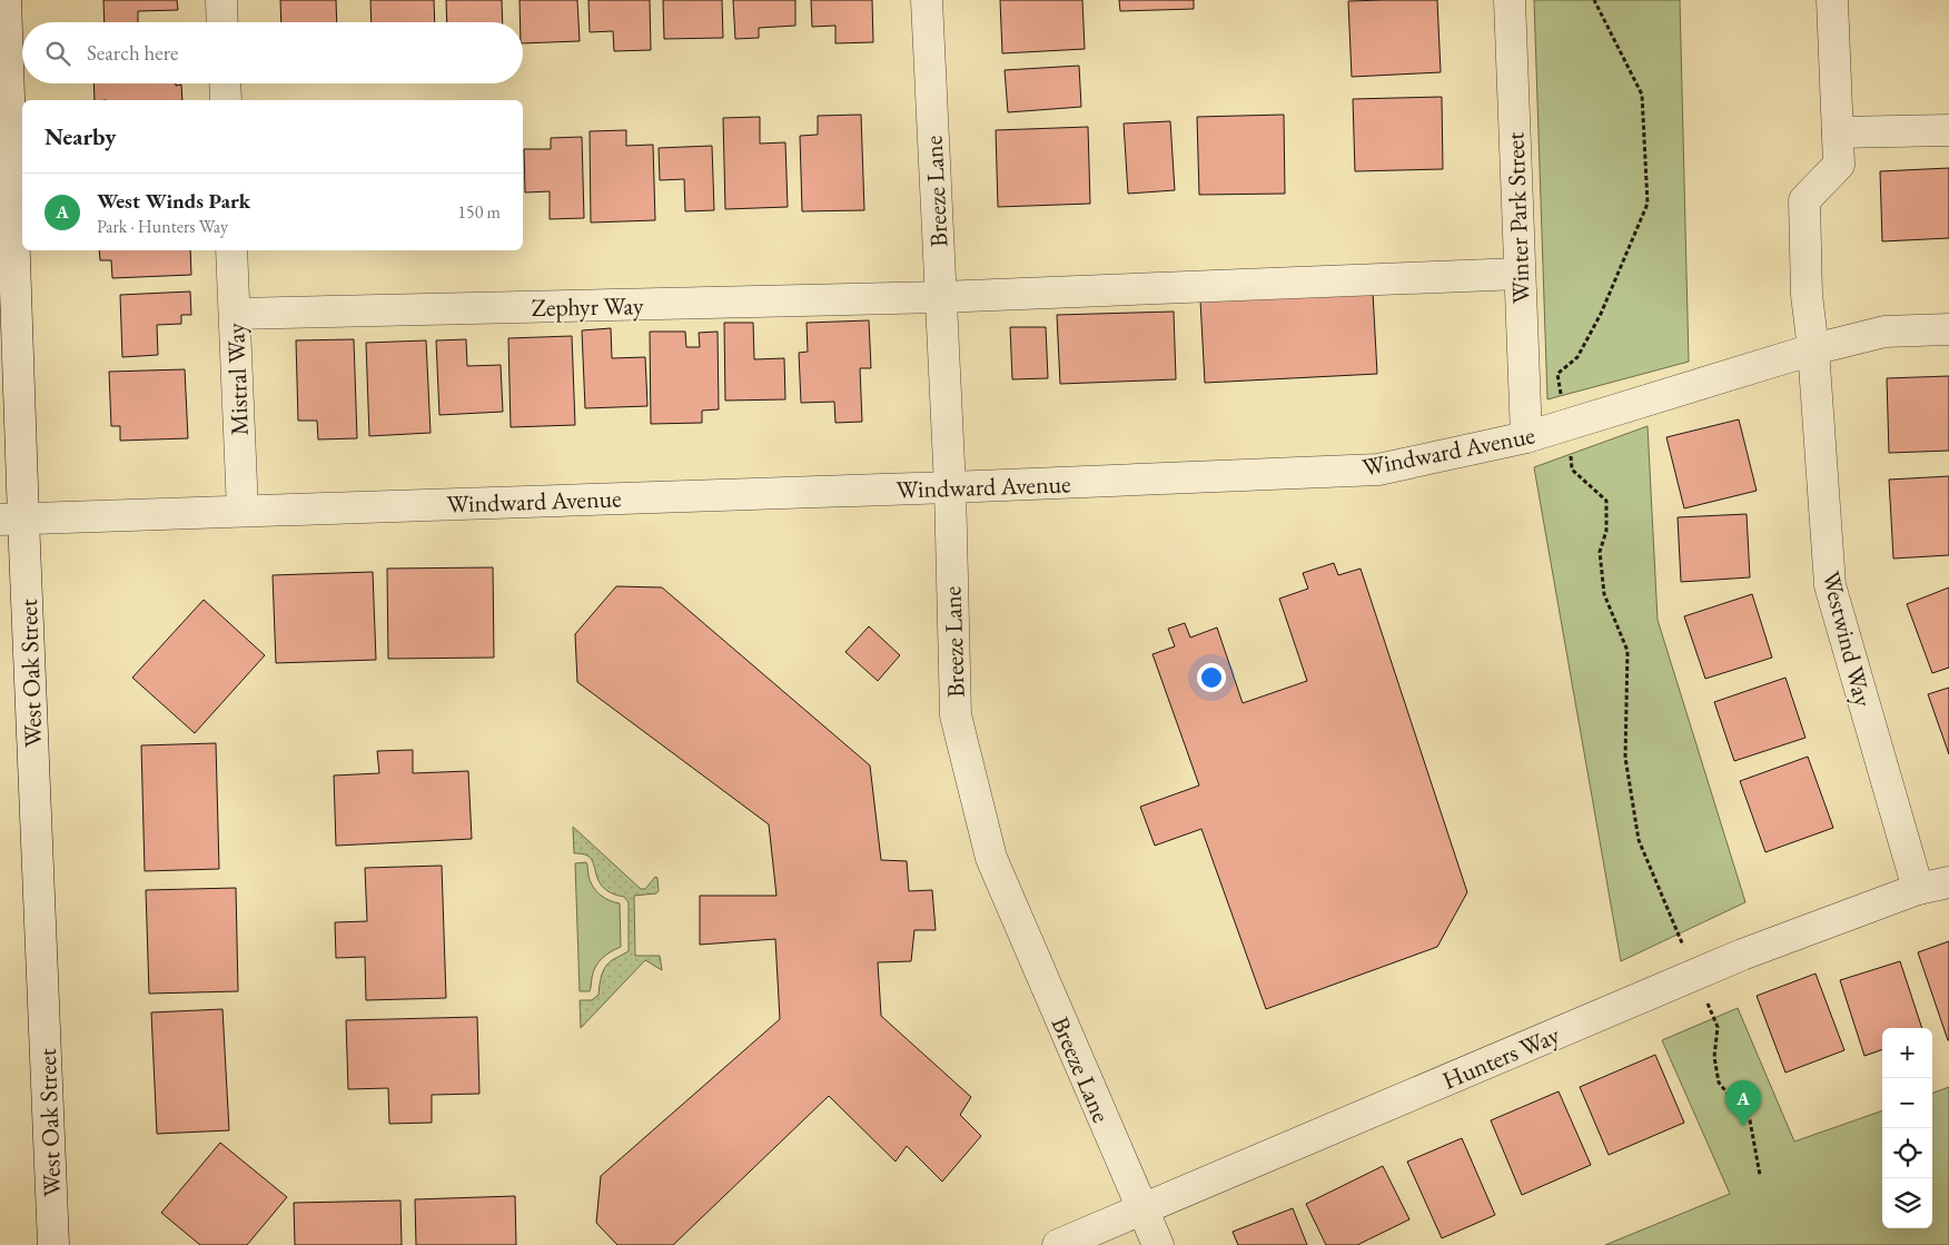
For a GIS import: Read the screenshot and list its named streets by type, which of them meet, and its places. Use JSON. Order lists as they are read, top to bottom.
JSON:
{
  "streets": {
    "street": [
      "Breeze Lane",
      "Winter Park Street",
      "Zephyr Way",
      "Mistral Way",
      "Windward Avenue",
      "Westwind Way",
      "West Oak Street",
      "Hunters Way"
    ]
  },
  "crossings": [
    ["Breeze Lane", "Zephyr Way"],
    ["Breeze Lane", "Windward Avenue"],
    ["Breeze Lane", "Hunters Way"],
    ["Winter Park Street", "Zephyr Way"],
    ["Winter Park Street", "Windward Avenue"],
    ["Zephyr Way", "Mistral Way"],
    ["Mistral Way", "Windward Avenue"],
    ["Windward Avenue", "Westwind Way"],
    ["Windward Avenue", "West Oak Street"],
    ["Westwind Way", "Hunters Way"]
  ],
  "page": {
    "search": "Search here",
    "heading": "Nearby",
    "list": [
      {
        "mark": "A",
        "name": "West Winds Park",
        "note": "Park · Hunters Way",
        "value": "150 m"
      }
    ],
    "map_buttons": ["+", "−"],
    "pins": "A"
  }
}
